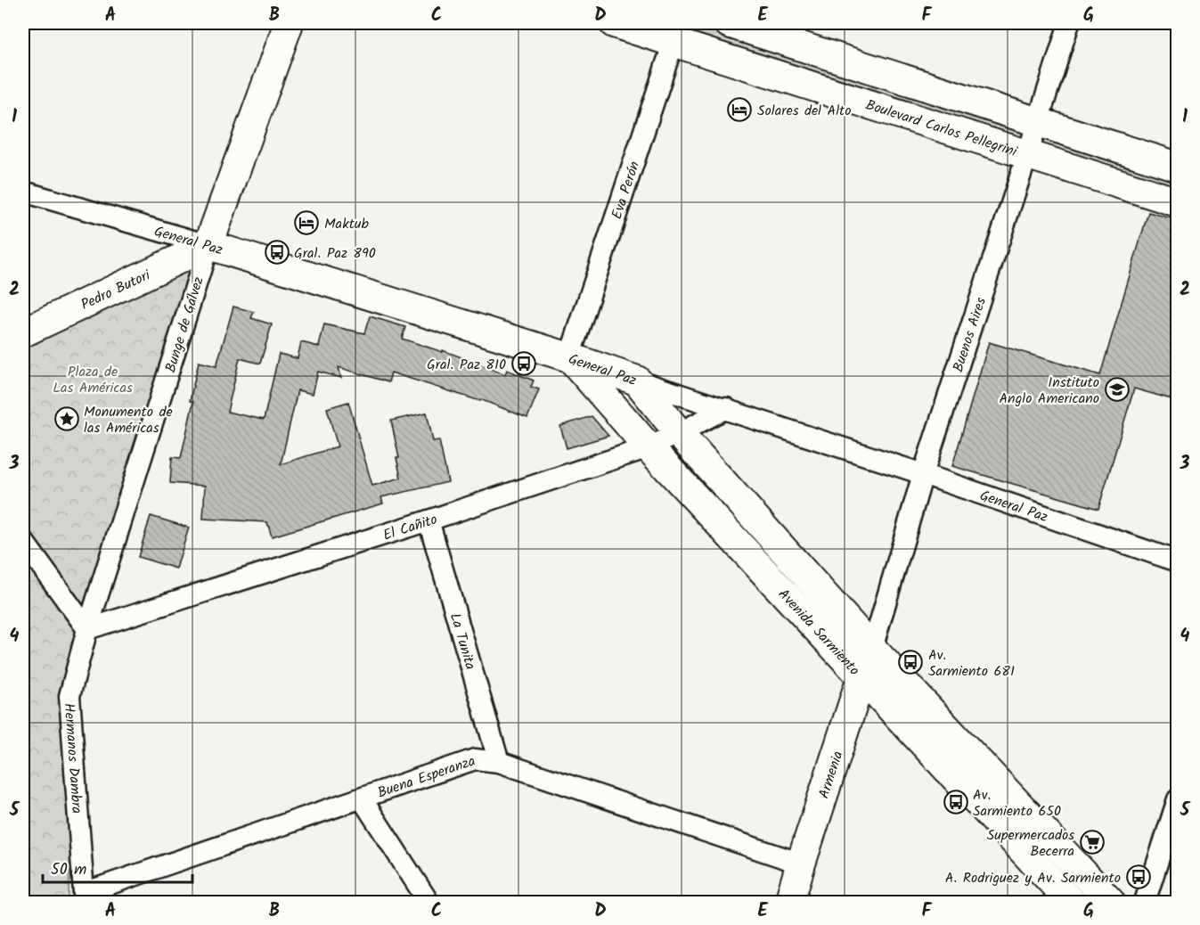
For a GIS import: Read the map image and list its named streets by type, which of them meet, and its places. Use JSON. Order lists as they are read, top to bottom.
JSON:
{
  "streets": {
    "street": [
      "Boulevard Carlos Pellegrini",
      "Eva Perón",
      "General Paz",
      "Pedro Butori",
      "Bunge de Gálvez",
      "Buenos Aires",
      "El Cañito",
      "Avenida Sarmiento",
      "La Tunita",
      "Hermanos Dambra",
      "Armenia",
      "Buena Esperanza"
    ]
  },
  "crossings": [
    ["Boulevard Carlos Pellegrini", "Eva Perón"],
    ["Boulevard Carlos Pellegrini", "Buenos Aires"],
    ["Eva Perón", "General Paz"],
    ["Eva Perón", "Avenida Sarmiento"],
    ["General Paz", "Pedro Butori"],
    ["General Paz", "Bunge de Gálvez"],
    ["General Paz", "Buenos Aires"],
    ["General Paz", "El Cañito"],
    ["General Paz", "Avenida Sarmiento"],
    ["Pedro Butori", "Bunge de Gálvez"],
    ["Bunge de Gálvez", "El Cañito"],
    ["Bunge de Gálvez", "Hermanos Dambra"],
    ["Buenos Aires", "Avenida Sarmiento"],
    ["Buenos Aires", "Armenia"],
    ["El Cañito", "Avenida Sarmiento"],
    ["El Cañito", "La Tunita"],
    ["El Cañito", "Hermanos Dambra"],
    ["Avenida Sarmiento", "Armenia"],
    ["La Tunita", "Buena Esperanza"],
    ["Hermanos Dambra", "Buena Esperanza"],
    ["Armenia", "Buena Esperanza"]
  ],
  "parks": ["Plaza de Las Américas"],
  "places": {
    "hotel": ["Solares del Alto", "Maktub"],
    "bus stop": [
      "Gral. Paz 890",
      "Gral. Paz 810",
      "Av. Sarmiento 681",
      "Av. Sarmiento 650",
      "A. Rodriguez y Av. Sarmiento"
    ],
    "school or university": ["Instituto Anglo Americano"],
    "place": ["Monumento de las Américas"],
    "supermarket": ["Supermercados Becerra"]
  },
  "scale_bar": "50 m",
  "grid": {
    "columns": [
      "A",
      "B",
      "C",
      "D",
      "E",
      "F",
      "G"
    ],
    "rows": [
      "1",
      "2",
      "3",
      "4",
      "5"
    ]
  }
}
